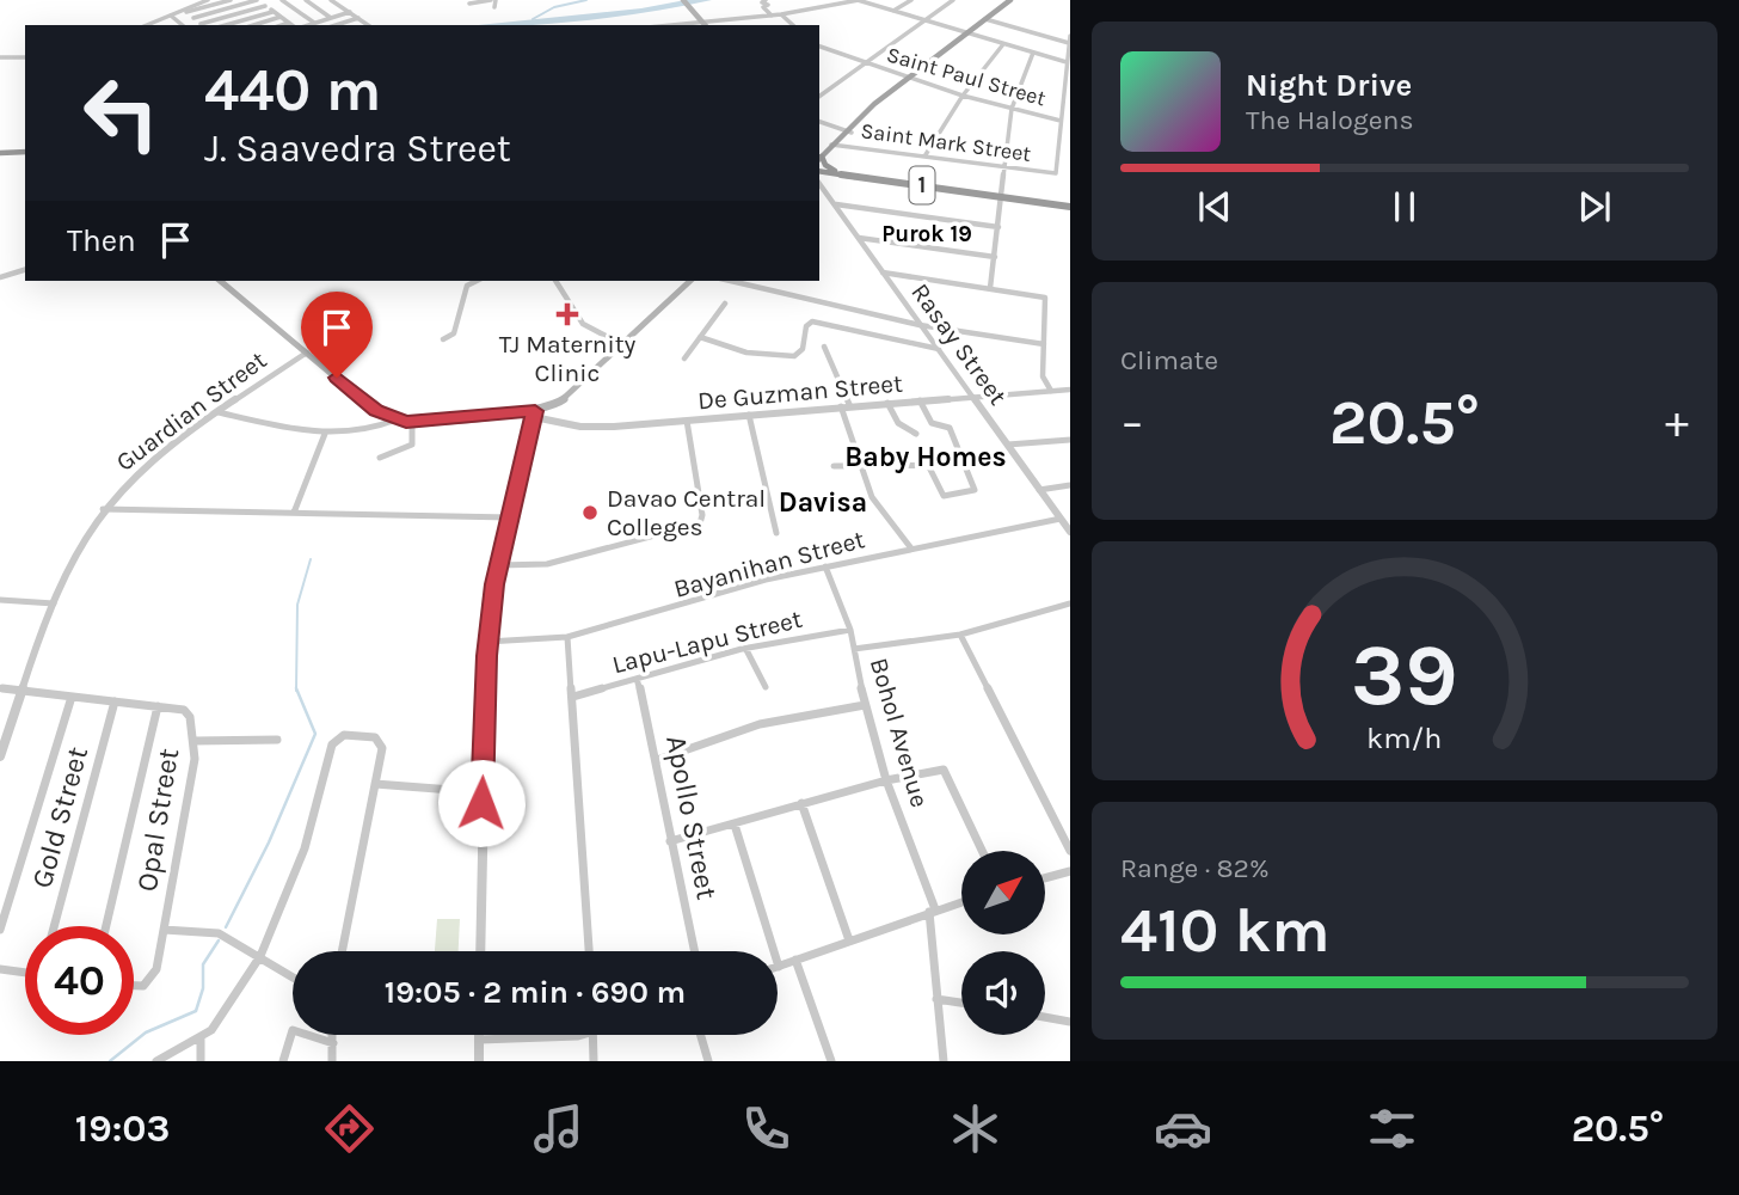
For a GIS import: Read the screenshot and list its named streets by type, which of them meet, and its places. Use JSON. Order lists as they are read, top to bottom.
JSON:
{
  "streets": {
    "highway": ["1"],
    "street": [
      "Saint Paul Street",
      "Saint Mark Street",
      "Rasay Street",
      "De Guzman Street",
      "Guardian Street",
      "Bayanihan Street",
      "Lapu-Lapu Street",
      "Bohol Avenue",
      "Gold Street",
      "Apollo Street",
      "Opal Street"
    ]
  },
  "crossings": [
    ["Saint Paul Street", "Saint Mark Street"],
    ["Rasay Street", "De Guzman Street"],
    ["Rasay Street", "Bayanihan Street"],
    ["Bayanihan Street", "Bohol Avenue"],
    ["Lapu-Lapu Street", "Bohol Avenue"],
    ["Lapu-Lapu Street", "Apollo Street"]
  ],
  "districts": ["Purok 19", "Baby Homes", "Davisa"],
  "places": {
    "health": ["TJ Maternity Clinic"],
    "other": ["Davao Central Colleges"]
  },
  "north": "top right",
  "page": {
    "turn": ["440 m", "J. Saavedra Street"],
    "song": ["Night Drive", "The Halogens"],
    "then": "Then",
    "tile": [
      "Climate",
      ["Range · 82%", "410 km"]
    ],
    "heat": ["−", "20.5°", "+"],
    "limit": "40",
    "trip": "19:05 · 2 min · 690 m",
    "tabs": ["19:03", "20.5°"],
    "gauge": ["39", "km/h"]
  }
}
